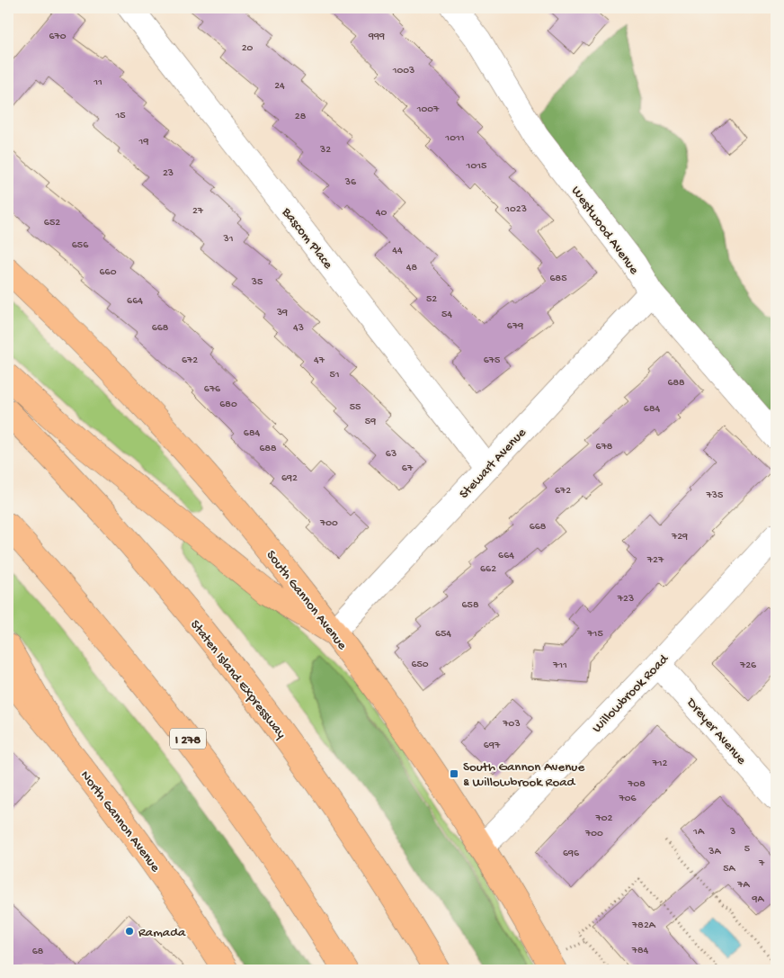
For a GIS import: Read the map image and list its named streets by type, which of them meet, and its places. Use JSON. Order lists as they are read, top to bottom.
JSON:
{
  "streets": {
    "main road": [
      "South Gannon Avenue",
      "Staten Island Expressway",
      "I 278",
      "North Gannon Avenue"
    ],
    "street": [
      "Westwood Avenue",
      "Bascom Place",
      "Stewart Avenue",
      "Willowbrook Road",
      "Dreyer Avenue"
    ]
  },
  "crossings": [
    ["Westwood Avenue", "Stewart Avenue"],
    ["Bascom Place", "Stewart Avenue"],
    ["Stewart Avenue", "South Gannon Avenue"],
    ["South Gannon Avenue", "Willowbrook Road"],
    ["Willowbrook Road", "Dreyer Avenue"]
  ],
  "places": {
    "transit": ["South Gannon Avenue & Willowbrook Road"],
    "other": ["Ramada"]
  },
  "house_numbers": [
    "670",
    "999",
    "20",
    "1003",
    "11",
    "24",
    "1007",
    "15",
    "28",
    "1011",
    "19",
    "32",
    "1015",
    "23",
    "36",
    "1023",
    "27",
    "40",
    "652",
    "31",
    "656",
    "44",
    "48",
    "660",
    "685",
    "35",
    "52",
    "664",
    "39",
    "54",
    "679",
    "668",
    "43",
    "672",
    "47",
    "675",
    "51",
    "688",
    "676",
    "680",
    "55",
    "684",
    "59",
    "684",
    "678",
    "688",
    "63",
    "67",
    "692",
    "672",
    "735",
    "700",
    "668",
    "729",
    "664",
    "727",
    "662",
    "723",
    "658",
    "654",
    "715",
    "650",
    "711",
    "726",
    "703",
    "697",
    "712",
    "708",
    "706",
    "702",
    "1A",
    "3",
    "700",
    "5",
    "3A",
    "696",
    "7",
    "5A",
    "7A",
    "9A",
    "782A",
    "784",
    "68"
  ]
}
